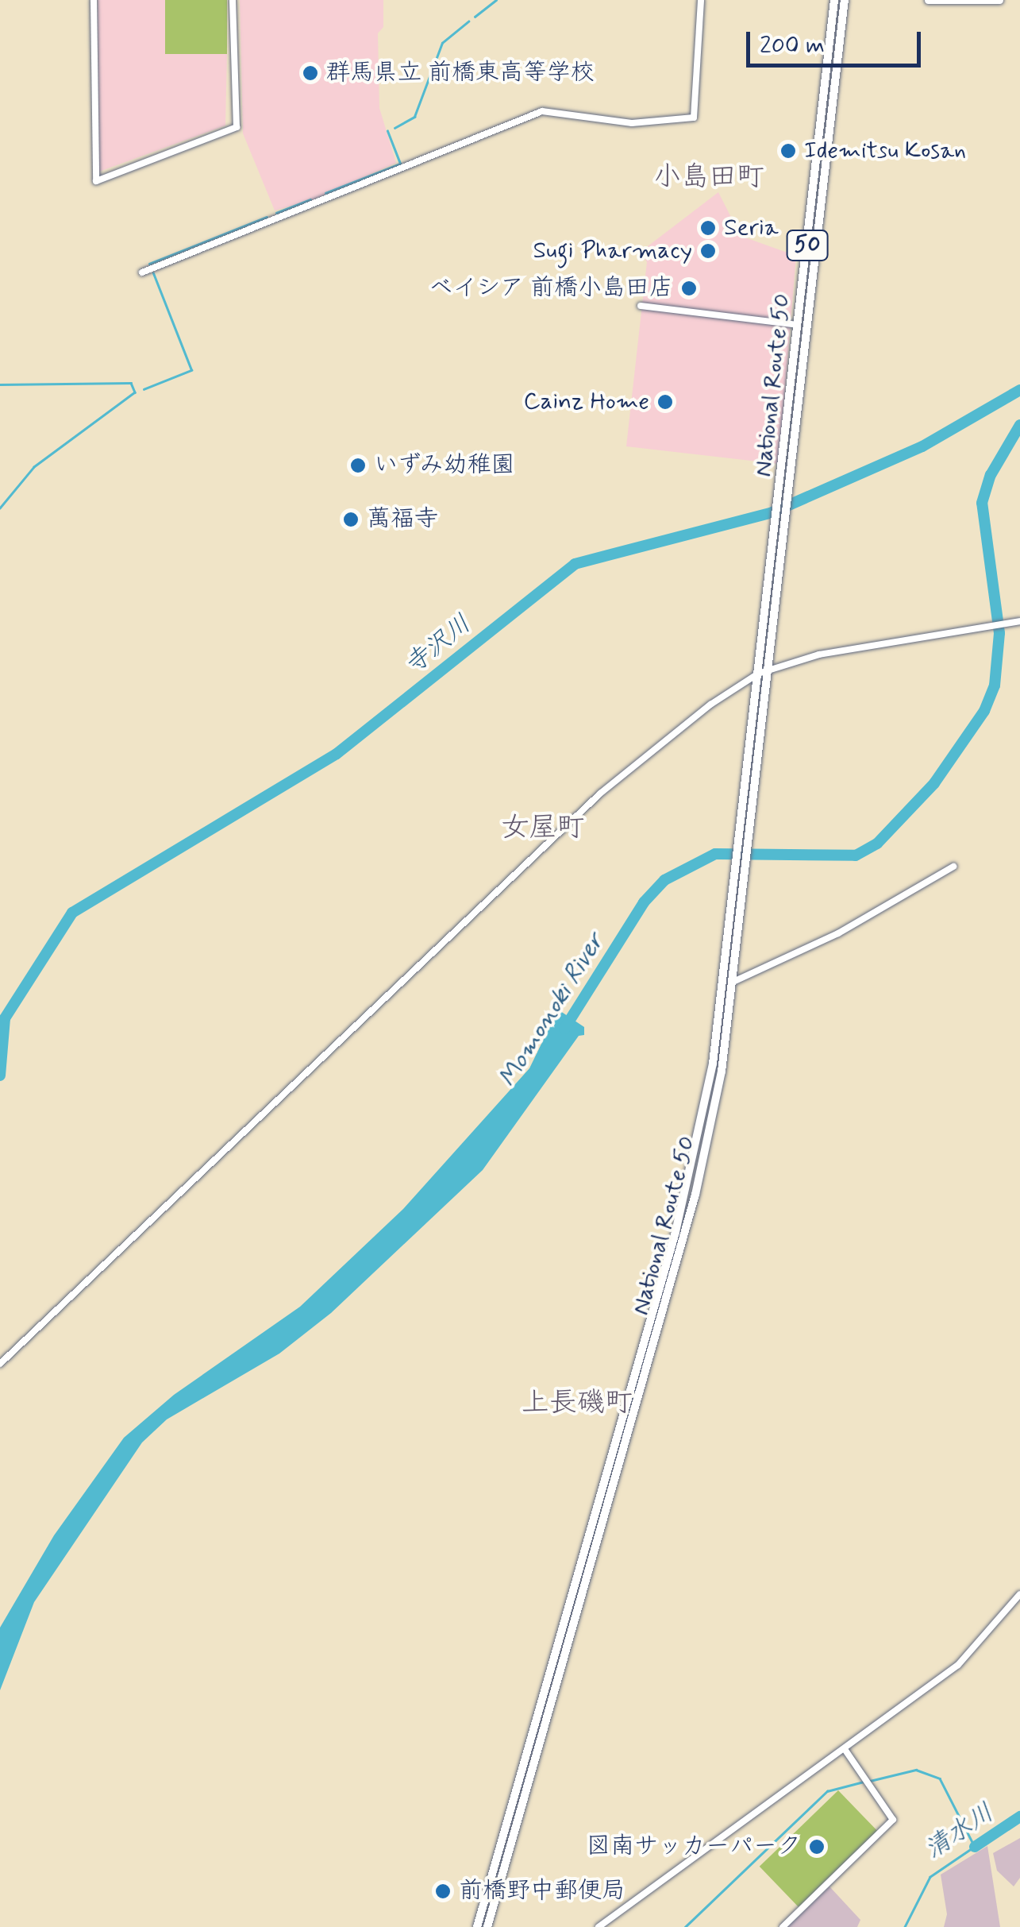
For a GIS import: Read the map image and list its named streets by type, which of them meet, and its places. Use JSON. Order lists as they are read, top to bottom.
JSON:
{
  "streets": {
    "highway": ["50", "National Route 50"]
  },
  "districts": ["小島田町", "女屋町", "上長磯町"],
  "water": ["寺沢川", "Momonoki River", "清水川"],
  "places": [
    "群馬県立 前橋東高等学校",
    "Idemitsu Kosan",
    "Seria",
    "Sugi Pharmacy",
    "ベイシア 前橋小島田店",
    "Cainz Home",
    "いずみ幼稚園",
    "萬福寺",
    "図南サッカーパーク",
    "前橋野中郵便局"
  ],
  "scale_bar": "200 m"
}
